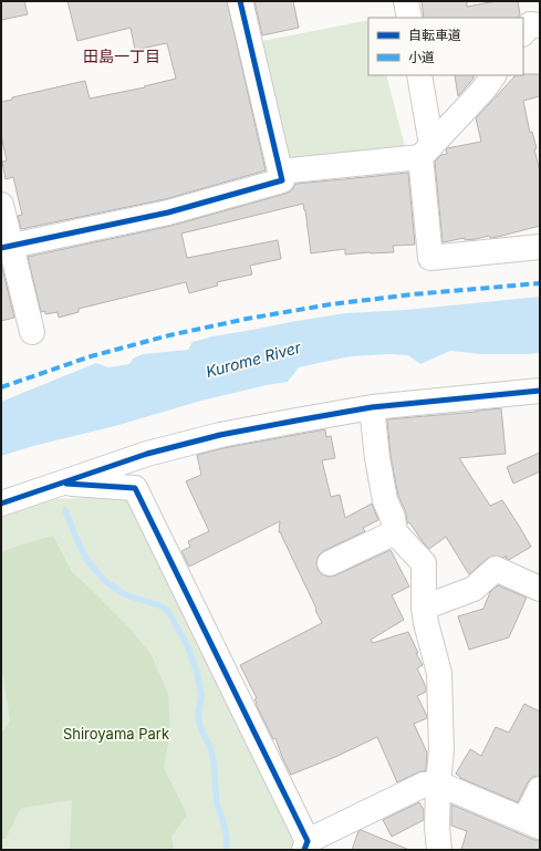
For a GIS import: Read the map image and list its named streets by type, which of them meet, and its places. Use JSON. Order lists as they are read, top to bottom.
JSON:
{
  "districts": ["田島一丁目"],
  "water": ["Kurome River"],
  "parks": ["Shiroyama Park"],
  "legend": ["自転車道", "小道"]
}
